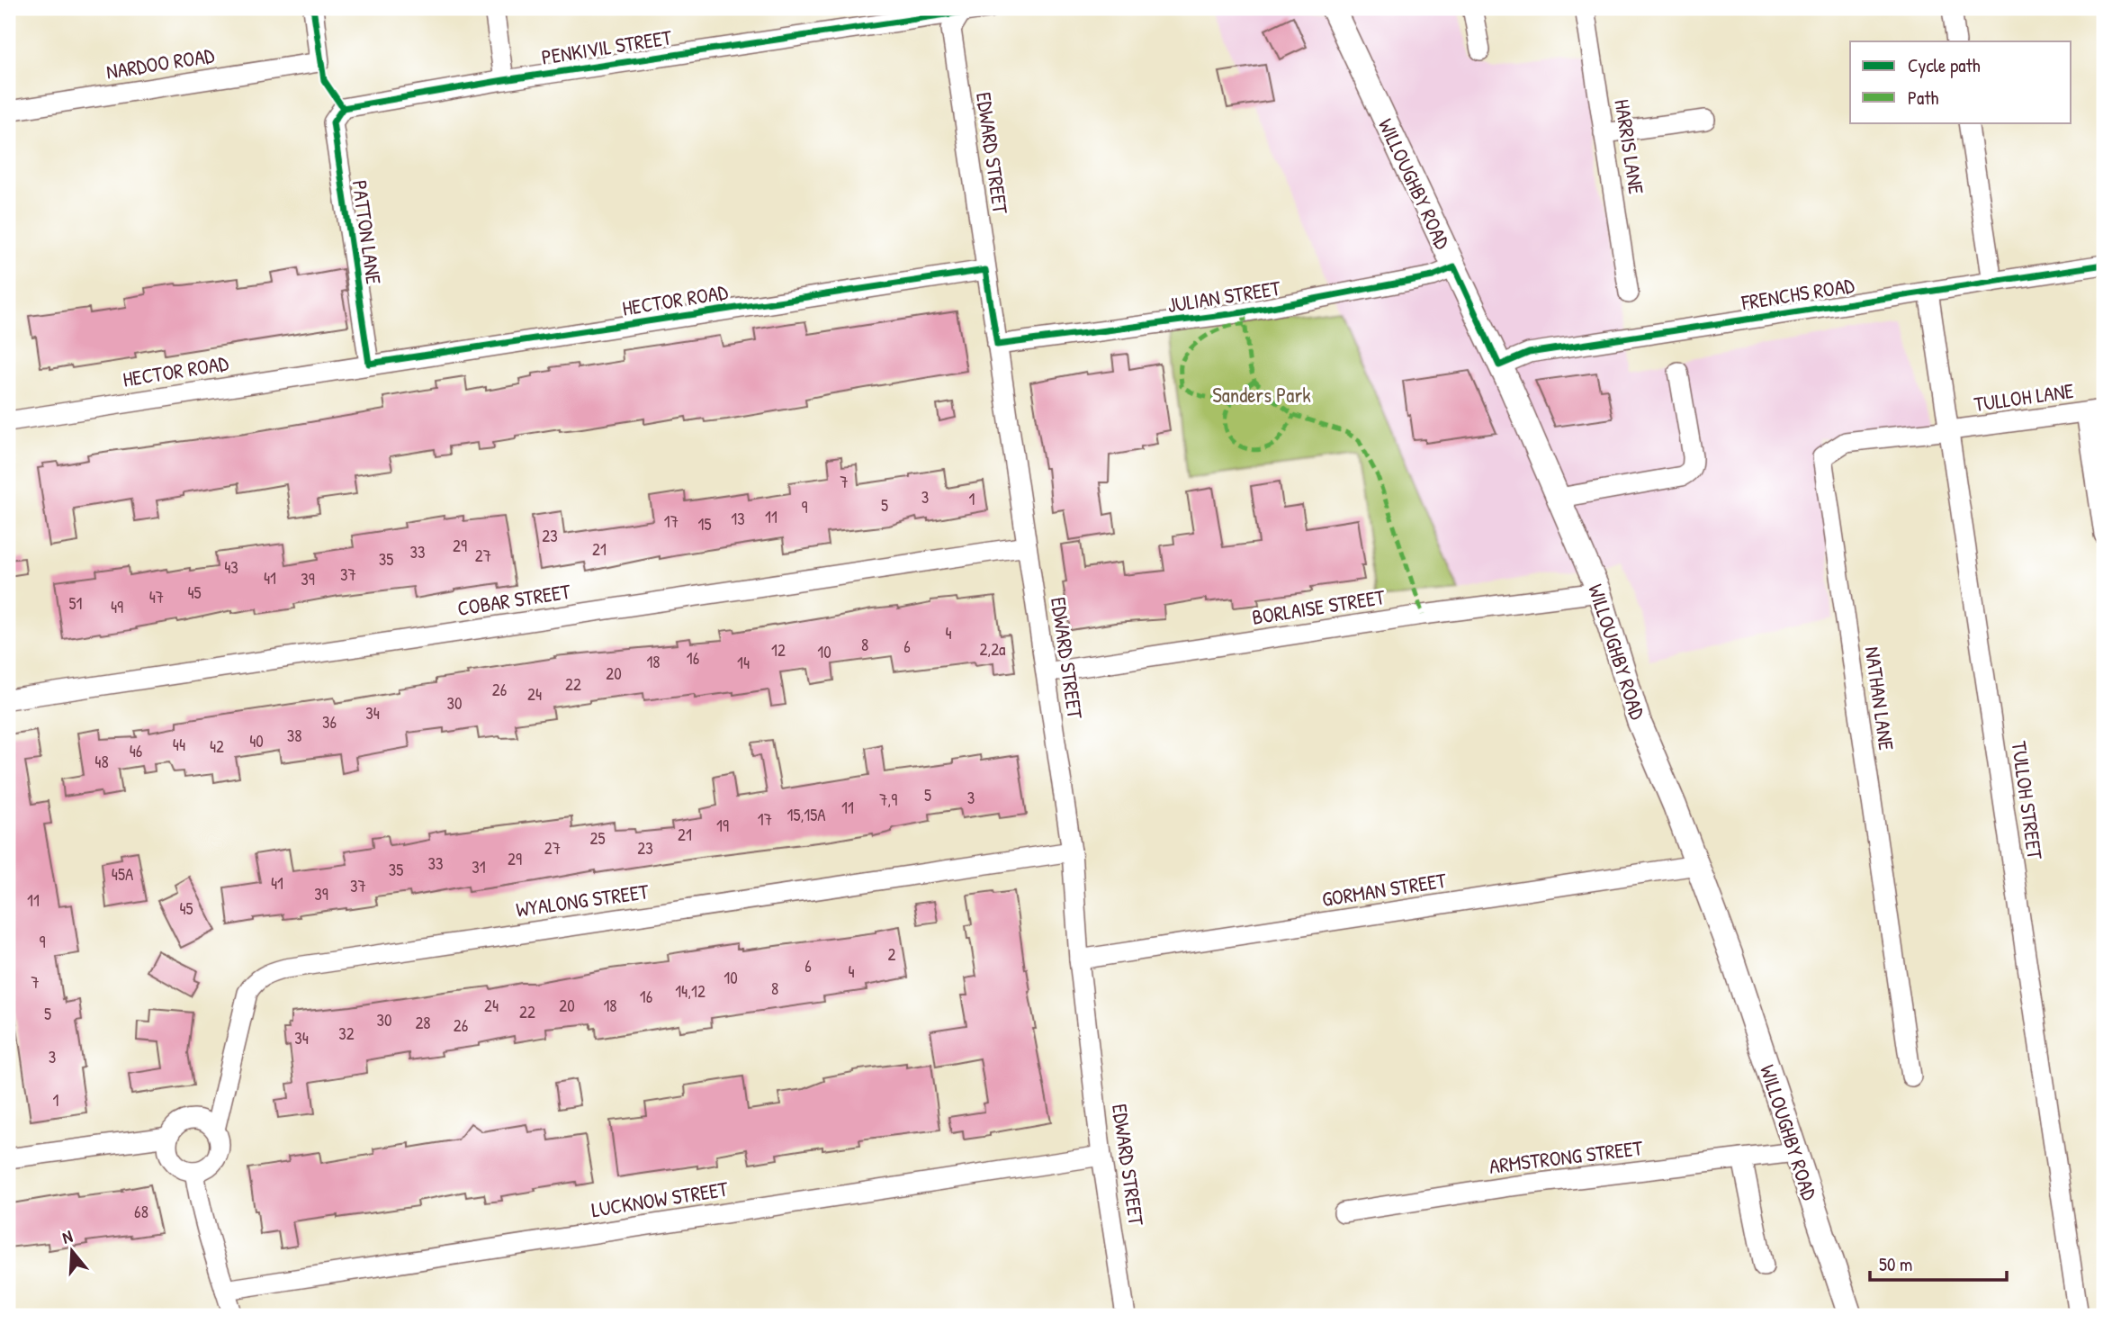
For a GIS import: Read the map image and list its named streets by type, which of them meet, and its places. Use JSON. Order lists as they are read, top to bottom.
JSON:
{
  "streets": {
    "main road": ["WILLOUGHBY ROAD"],
    "street": [
      "PENKIVIL STREET",
      "NARDOO ROAD",
      "HARRIS LANE",
      "EDWARD STREET",
      "PATTON LANE",
      "FRENCHS ROAD",
      "JULIAN STREET",
      "HECTOR ROAD",
      "TULLOH LANE",
      "COBAR STREET",
      "BORLAISE STREET",
      "NATHAN LANE",
      "TULLOH STREET",
      "GORMAN STREET",
      "WYALONG STREET",
      "ARMSTRONG STREET",
      "LUCKNOW STREET"
    ]
  },
  "crossings": [
    ["PENKIVIL STREET", "EDWARD STREET"],
    ["PENKIVIL STREET", "PATTON LANE"],
    ["EDWARD STREET", "JULIAN STREET"],
    ["EDWARD STREET", "HECTOR ROAD"],
    ["EDWARD STREET", "COBAR STREET"],
    ["EDWARD STREET", "BORLAISE STREET"],
    ["EDWARD STREET", "GORMAN STREET"],
    ["EDWARD STREET", "WYALONG STREET"],
    ["EDWARD STREET", "LUCKNOW STREET"],
    ["WILLOUGHBY ROAD", "FRENCHS ROAD"],
    ["WILLOUGHBY ROAD", "JULIAN STREET"],
    ["WILLOUGHBY ROAD", "BORLAISE STREET"],
    ["WILLOUGHBY ROAD", "GORMAN STREET"],
    ["WILLOUGHBY ROAD", "ARMSTRONG STREET"],
    ["PATTON LANE", "HECTOR ROAD"],
    ["FRENCHS ROAD", "TULLOH STREET"],
    ["TULLOH LANE", "NATHAN LANE"],
    ["TULLOH LANE", "TULLOH STREET"],
    ["NATHAN LANE", "TULLOH STREET"]
  ],
  "parks": ["Sanders Park"],
  "house_numbers": [
    "7",
    "3",
    "1",
    "5",
    "9",
    "11",
    "13",
    "17",
    "15",
    "23",
    "29",
    "21",
    "33",
    "27",
    "35",
    "43",
    "37",
    "41",
    "39",
    "45",
    "47",
    "51",
    "49",
    "4",
    "8",
    "6",
    "2,2a",
    "12",
    "10",
    "16",
    "18",
    "14",
    "20",
    "22",
    "26",
    "24",
    "30",
    "34",
    "36",
    "38",
    "40",
    "44",
    "42",
    "46",
    "48",
    "5",
    "3",
    "7,9",
    "11",
    "15,15A",
    "17",
    "19",
    "21",
    "25",
    "27",
    "23",
    "29",
    "33",
    "31",
    "35",
    "45A",
    "41",
    "37",
    "39",
    "11",
    "45",
    "9",
    "2",
    "6",
    "4",
    "10",
    "7",
    "8",
    "14,12",
    "16",
    "24",
    "20",
    "18",
    "22",
    "5",
    "30",
    "28",
    "26",
    "32",
    "34",
    "3",
    "1",
    "68"
  ],
  "legend": ["Cycle path", "Path"],
  "scale_bar": "50 m",
  "north": "top"
}
